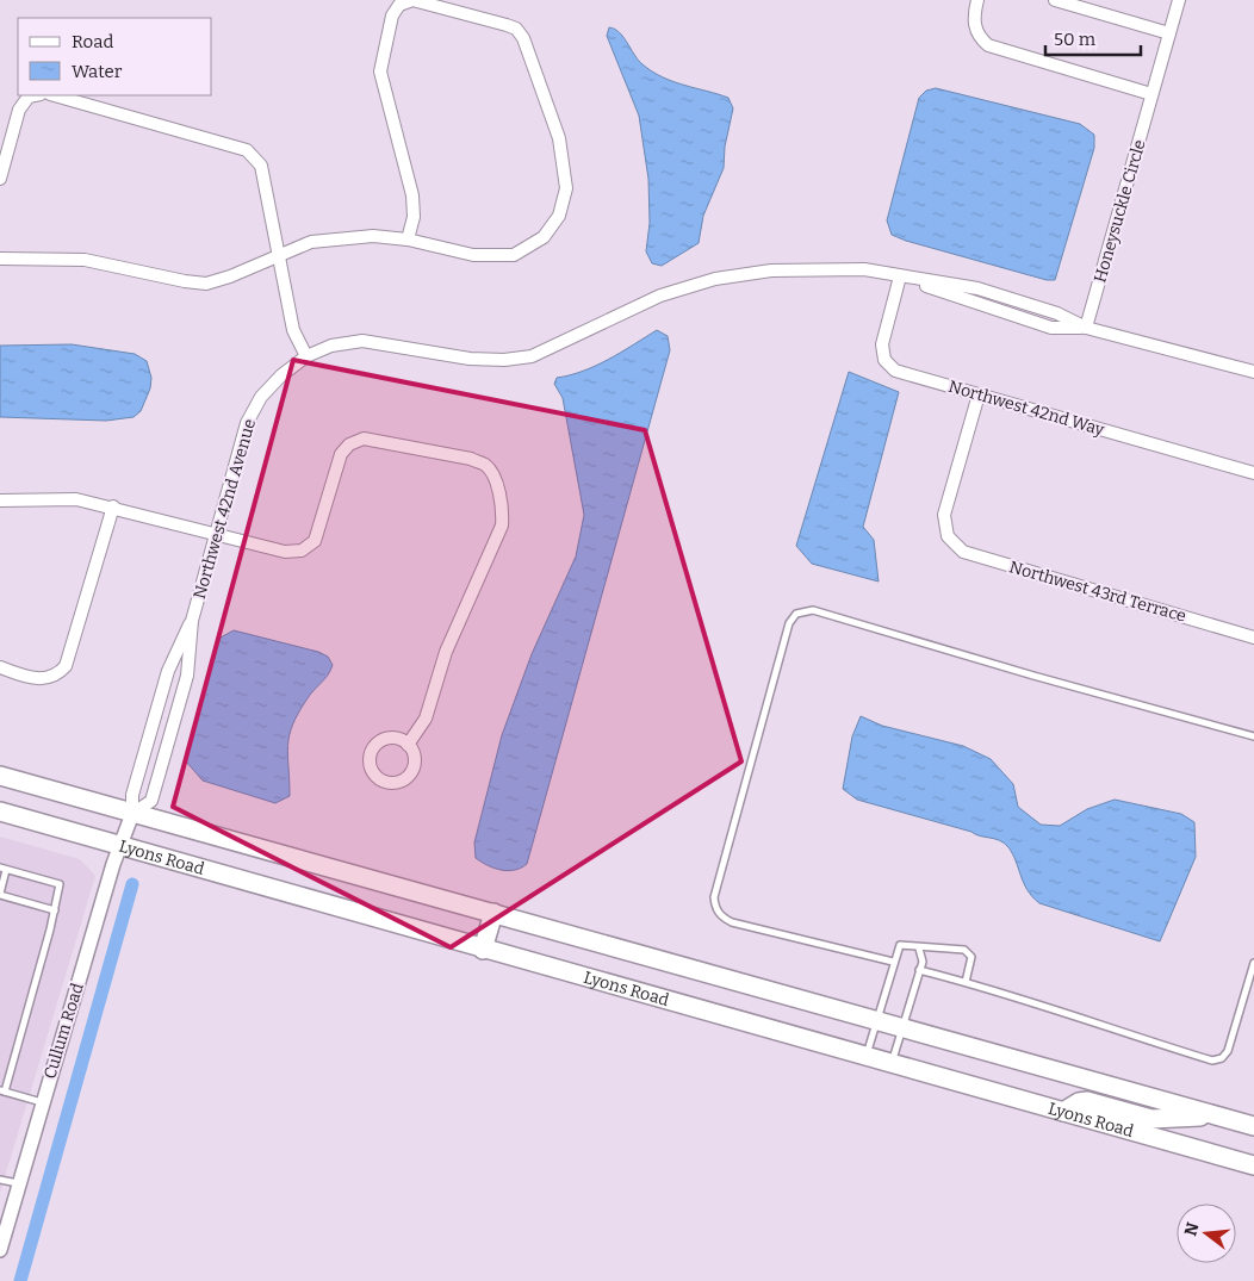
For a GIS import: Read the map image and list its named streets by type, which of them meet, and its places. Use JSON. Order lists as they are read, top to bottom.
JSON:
{
  "streets": {
    "main road": ["Lyons Road"],
    "street": [
      "Honeysuckle Circle",
      "Northwest 42nd Way",
      "Northwest 42nd Avenue",
      "Northwest 43rd Terrace",
      "Cullum Road"
    ]
  },
  "crossings": [
    ["Honeysuckle Circle", "Northwest 42nd Avenue"],
    ["Northwest 42nd Way", "Northwest 42nd Avenue"],
    ["Northwest 42nd Way", "Northwest 43rd Terrace"],
    ["Northwest 42nd Avenue", "Cullum Road"],
    ["Lyons Road", "Cullum Road"]
  ],
  "legend": ["Road", "Water"],
  "scale_bar": "50 m",
  "north": "left"
}
